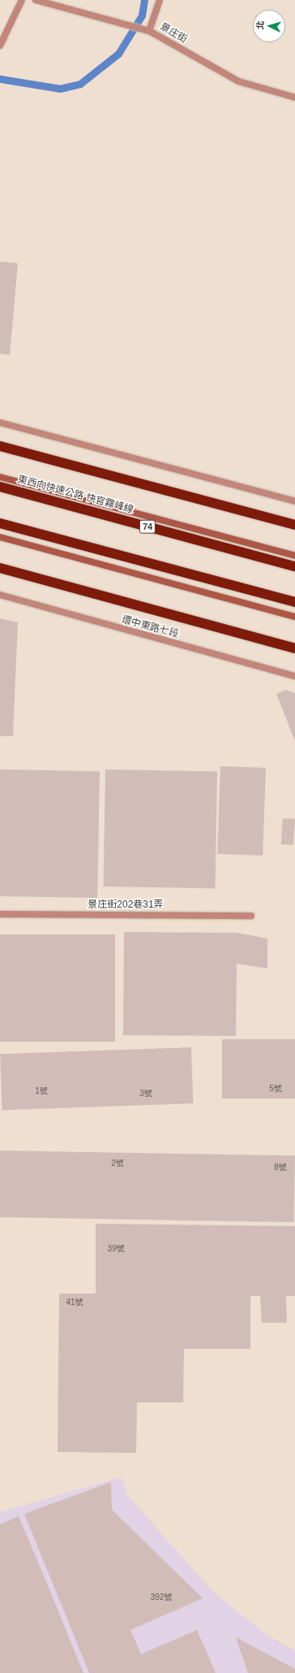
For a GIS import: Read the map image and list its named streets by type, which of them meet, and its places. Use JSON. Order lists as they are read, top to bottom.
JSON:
{
  "streets": {
    "highway": ["東西向快速公路 快官霧峰線", "74"],
    "street": ["景庄街", "環中東路七段", "景庄街202巷31弄"]
  },
  "house_numbers": [
    "5號",
    "1號",
    "3號",
    "2號",
    "8號",
    "39號",
    "41號",
    "392號"
  ],
  "north": "left"
}
